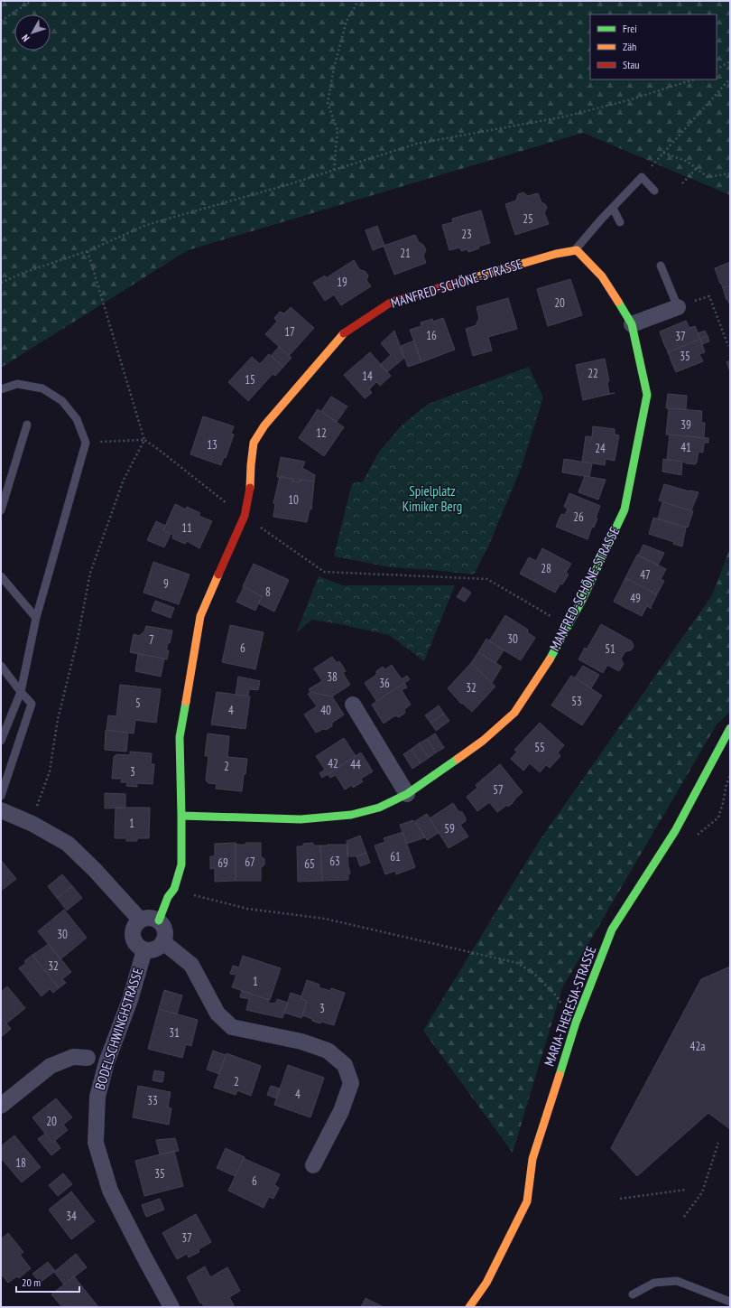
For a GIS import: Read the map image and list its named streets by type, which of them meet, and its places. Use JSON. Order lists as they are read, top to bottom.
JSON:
{
  "streets": {
    "street": ["MANFRED-SCHÖNE-STRASSE", "MARIA-THERESIA-STRASSE", "BODELSCHWINGHSTRASSE"]
  },
  "crossings": [
    ["MANFRED-SCHÖNE-STRASSE", "BODELSCHWINGHSTRASSE"]
  ],
  "parks": ["Spielplatz Kimiker Berg"],
  "house_numbers": [
    "25",
    "23",
    "21",
    "19",
    "20",
    "17",
    "16",
    "37",
    "35",
    "22",
    "14",
    "15",
    "39",
    "12",
    "13",
    "41",
    "24",
    "10",
    "26",
    "11",
    "28",
    "47",
    "9",
    "8",
    "49",
    "30",
    "7",
    "6",
    "51",
    "38",
    "36",
    "32",
    "53",
    "5",
    "4",
    "40",
    "55",
    "42",
    "44",
    "2",
    "3",
    "57",
    "1",
    "59",
    "61",
    "63",
    "67",
    "69",
    "65",
    "30",
    "32",
    "1",
    "3",
    "31",
    "42a",
    "2",
    "4",
    "33",
    "20",
    "18",
    "35",
    "6",
    "34",
    "37"
  ],
  "legend": ["Frei", "Zäh", "Stau"],
  "scale_bar": "20 m",
  "north": "bottom left"
}
